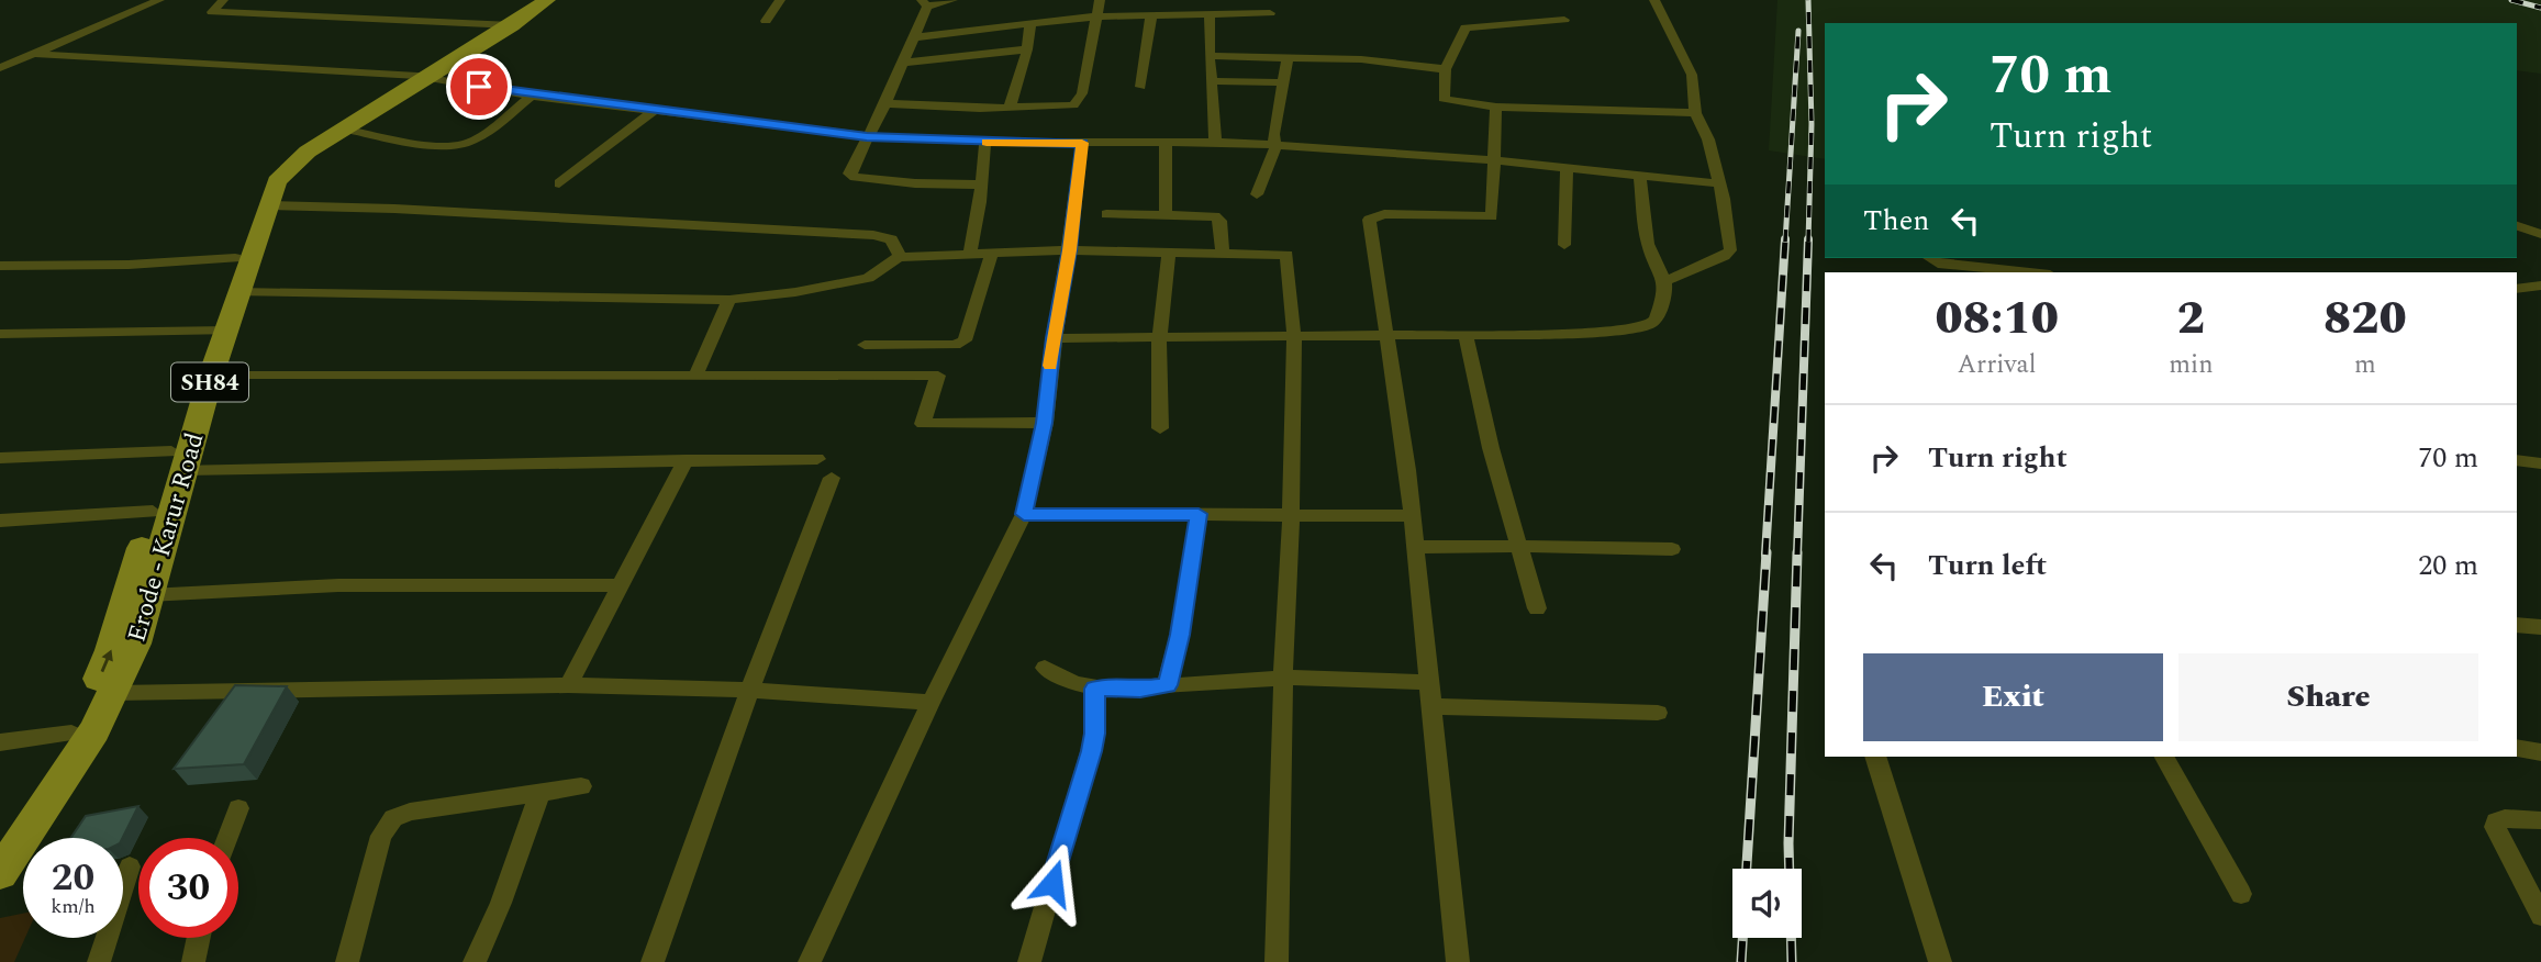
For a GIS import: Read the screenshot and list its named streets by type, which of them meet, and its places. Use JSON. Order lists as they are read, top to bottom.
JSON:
{
  "streets": {
    "main road": ["SH84", "Erode - Karur Road"]
  },
  "page": {
    "turn": ["70 m", "Turn right"],
    "then": "Then",
    "eta": [
      "08:10",
      "Arrival",
      "2",
      "min",
      "820",
      "m"
    ],
    "list": [
      {
        "name": "Turn right",
        "value": "70 m"
      },
      {
        "name": "Turn left",
        "value": "20 m"
      }
    ],
    "buttons": ["Exit", "Share"],
    "speed": "20 km/h",
    "limit": "30"
  }
}
